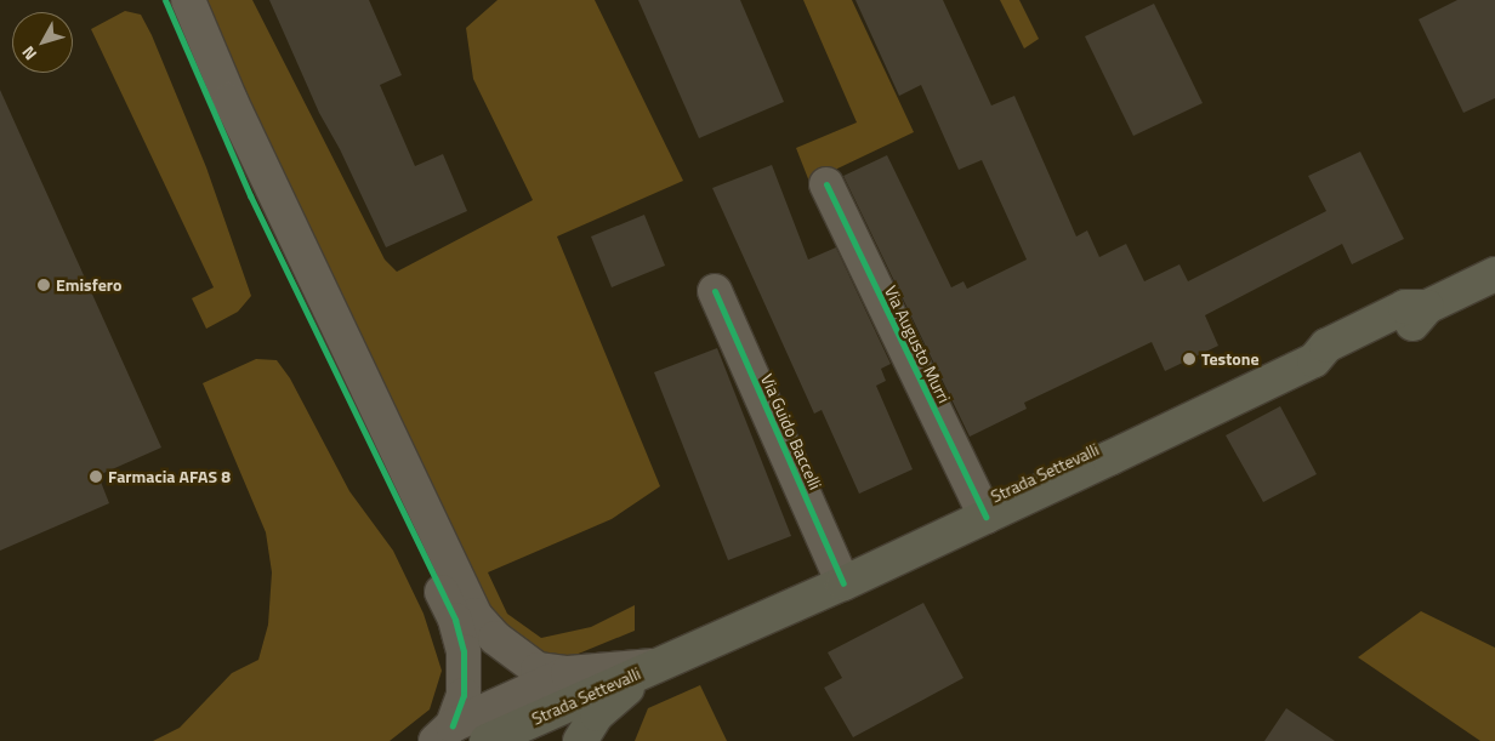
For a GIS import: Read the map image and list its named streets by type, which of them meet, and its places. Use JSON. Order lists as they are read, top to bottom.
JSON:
{
  "streets": {
    "main road": ["Strada Settevalli"],
    "street": ["Via Augusto Murri", "Via Guido Baccelli"]
  },
  "crossings": [
    ["Via Augusto Murri", "Strada Settevalli"],
    ["Via Guido Baccelli", "Strada Settevalli"]
  ],
  "places": ["Emisfero", "Testone", "Farmacia AFAS 8"],
  "north": "bottom left"
}
